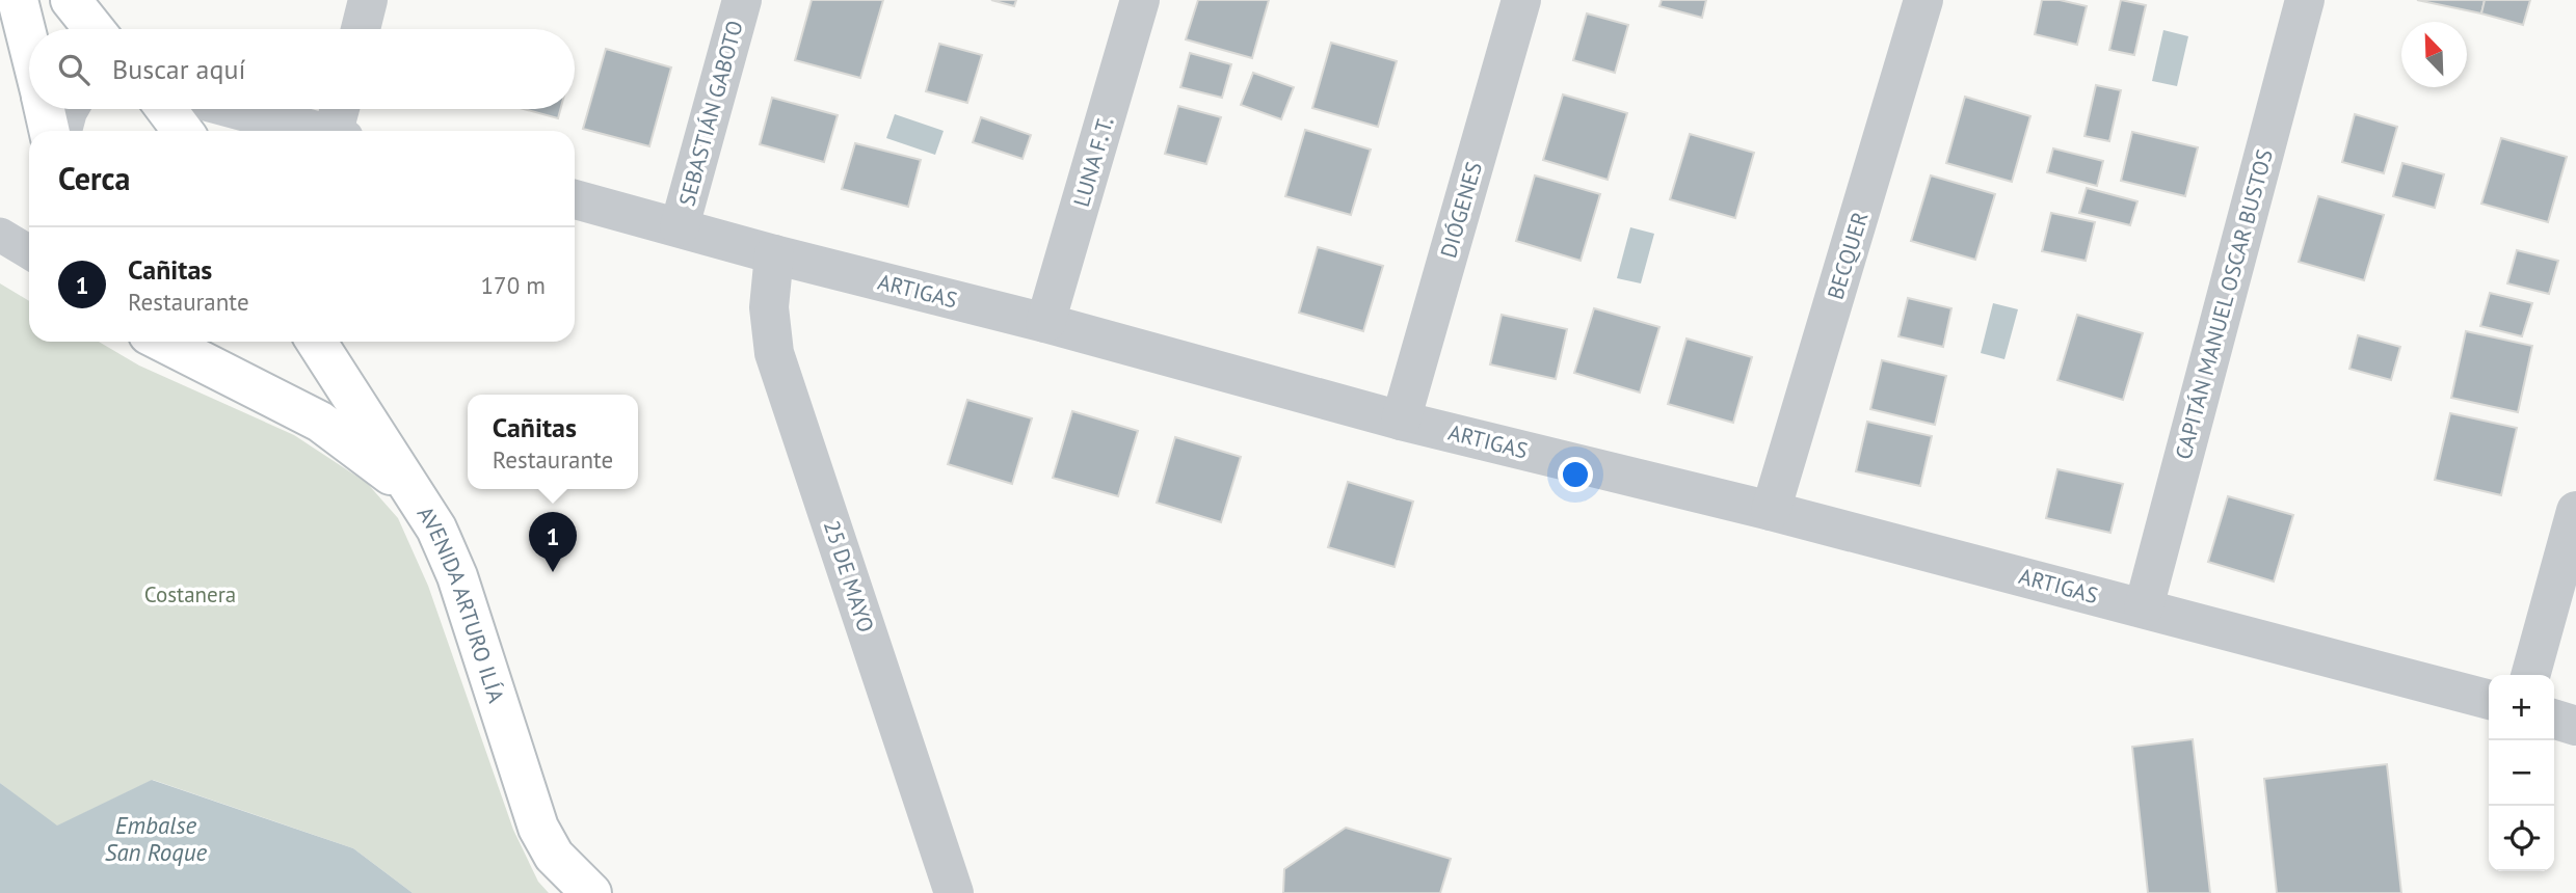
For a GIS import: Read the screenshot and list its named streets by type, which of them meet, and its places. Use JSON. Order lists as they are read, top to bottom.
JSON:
{
  "streets": {
    "main road": ["AVENIDA ARTURO ILÍA"],
    "street": [
      "SEBASTIÁN GABOTO",
      "LUNA F. T.",
      "DIÓGENES",
      "BECQUER",
      "ARTIGAS",
      "CAPITÁN MANUEL OSCAR BUSTOS",
      "25 DE MAYO"
    ]
  },
  "crossings": [
    ["SEBASTIÁN GABOTO", "ARTIGAS"],
    ["LUNA F. T.", "ARTIGAS"],
    ["DIÓGENES", "ARTIGAS"],
    ["BECQUER", "ARTIGAS"],
    ["ARTIGAS", "CAPITÁN MANUEL OSCAR BUSTOS"],
    ["ARTIGAS", "25 DE MAYO"]
  ],
  "water": ["Embalse San Roque"],
  "parks": ["Costanera"],
  "north": "top left",
  "page": {
    "search": "Buscar aquí",
    "heading": "Cerca",
    "list": [
      {
        "mark": "1",
        "name": "Cañitas",
        "note": "Restaurante",
        "value": "170 m"
      }
    ],
    "popup": ["Cañitas", "Restaurante"],
    "pins": "1",
    "map_buttons": ["+", "−"]
  }
}
